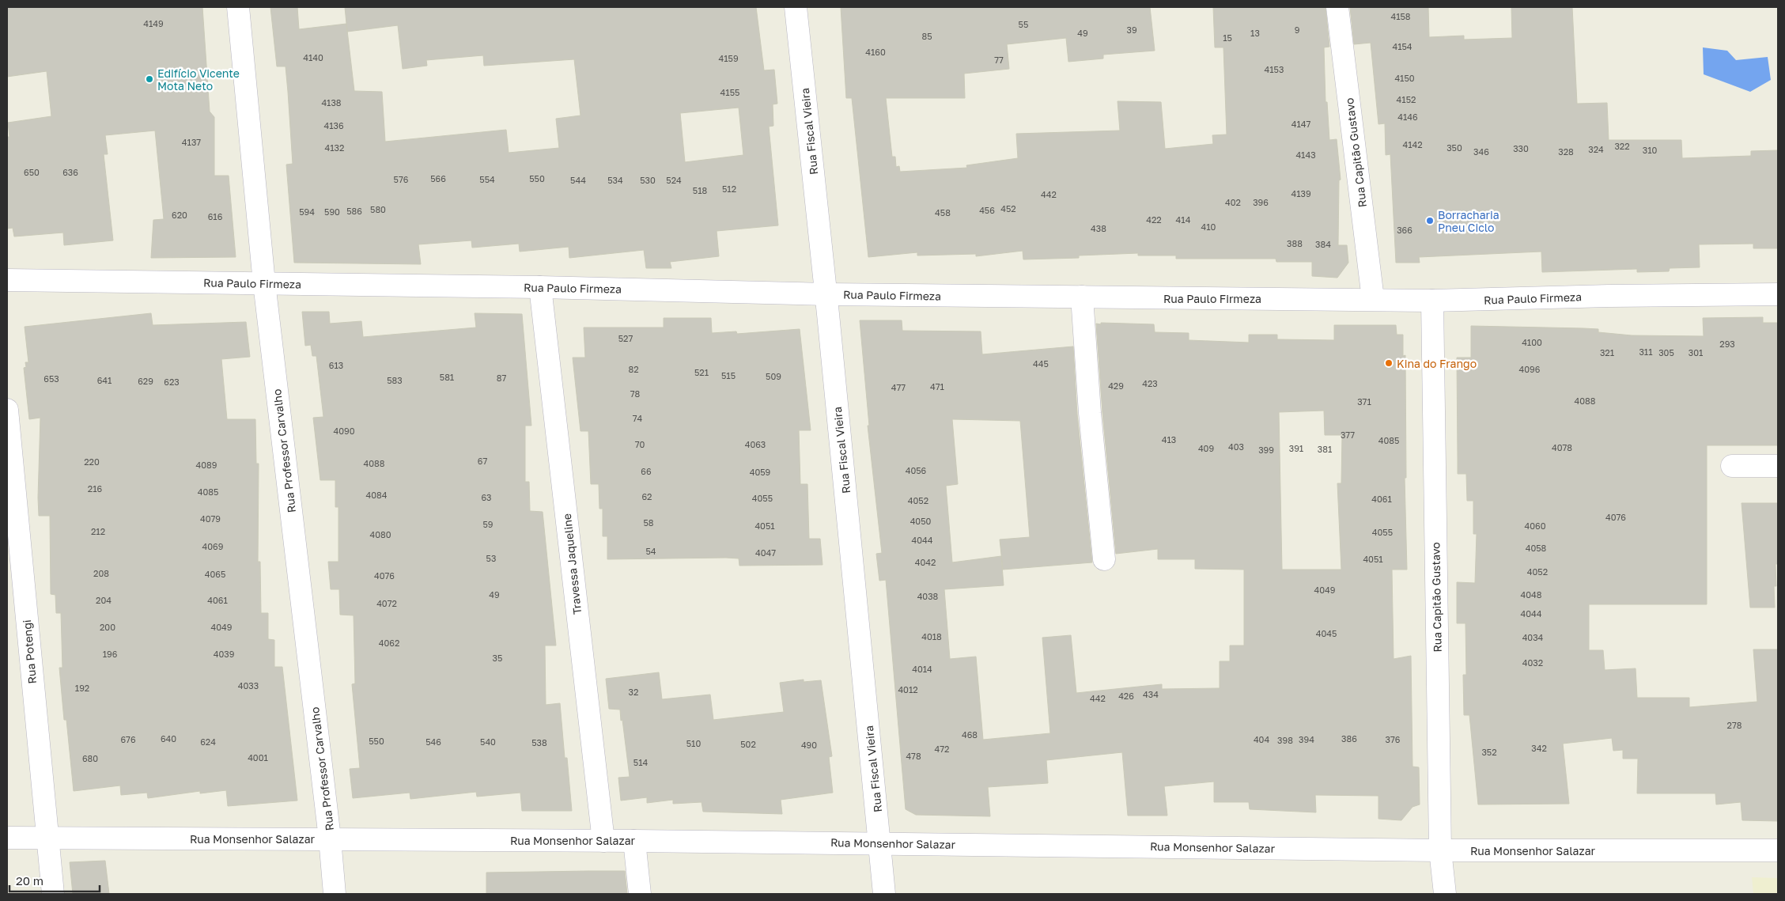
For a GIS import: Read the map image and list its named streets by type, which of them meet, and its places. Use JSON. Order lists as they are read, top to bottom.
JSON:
{
  "streets": {
    "street": [
      "Rua Fiscal Vieira",
      "Rua Capitão Gustavo",
      "Rua Paulo Firmeza",
      "Rua Professor Carvalho",
      "Travessa Jaqueline",
      "Rua Potengi",
      "Rua Monsenhor Salazar"
    ]
  },
  "crossings": [
    ["Rua Fiscal Vieira", "Rua Paulo Firmeza"],
    ["Rua Fiscal Vieira", "Rua Monsenhor Salazar"],
    ["Rua Capitão Gustavo", "Rua Paulo Firmeza"],
    ["Rua Capitão Gustavo", "Rua Monsenhor Salazar"],
    ["Rua Paulo Firmeza", "Rua Professor Carvalho"],
    ["Rua Paulo Firmeza", "Travessa Jaqueline"],
    ["Rua Professor Carvalho", "Rua Monsenhor Salazar"],
    ["Travessa Jaqueline", "Rua Monsenhor Salazar"],
    ["Rua Potengi", "Rua Monsenhor Salazar"]
  ],
  "places": ["Edifício Vicente Mota Neto", "Borracharia Pneu Ciclo", "Kina do Frango"],
  "house_numbers": [
    "4158",
    "4149",
    "55",
    "39",
    "9",
    "49",
    "13",
    "85",
    "15",
    "4154",
    "4160",
    "4140",
    "4159",
    "77",
    "4153",
    "4150",
    "4155",
    "4152",
    "4138",
    "4146",
    "4147",
    "4136",
    "4137",
    "4142",
    "322",
    "4132",
    "350",
    "330",
    "324",
    "310",
    "346",
    "328",
    "4143",
    "650",
    "636",
    "566",
    "550",
    "576",
    "554",
    "544",
    "534",
    "530",
    "524",
    "512",
    "518",
    "4139",
    "442",
    "402",
    "396",
    "452",
    "580",
    "456",
    "586",
    "594",
    "590",
    "458",
    "620",
    "616",
    "422",
    "414",
    "410",
    "438",
    "366",
    "388",
    "384",
    "527",
    "4100",
    "293",
    "311",
    "321",
    "305",
    "301",
    "445",
    "613",
    "82",
    "4096",
    "521",
    "515",
    "509",
    "581",
    "87",
    "653",
    "641",
    "583",
    "629",
    "623",
    "423",
    "429",
    "471",
    "477",
    "78",
    "4088",
    "371",
    "74",
    "4090",
    "377",
    "413",
    "4085",
    "70",
    "4063",
    "403",
    "4078",
    "409",
    "391",
    "381",
    "399",
    "67",
    "220",
    "4088",
    "4089",
    "4056",
    "66",
    "4059",
    "216",
    "4085",
    "4084",
    "62",
    "63",
    "4055",
    "4061",
    "4052",
    "4076",
    "4079",
    "4050",
    "58",
    "59",
    "4051",
    "4060",
    "212",
    "4055",
    "4080",
    "4044",
    "4069",
    "4058",
    "54",
    "4047",
    "53",
    "4051",
    "4042",
    "4052",
    "208",
    "4065",
    "4076",
    "4049",
    "49",
    "4048",
    "4038",
    "204",
    "4061",
    "4072",
    "4044",
    "200",
    "4049",
    "4045",
    "4018",
    "4034",
    "4062",
    "196",
    "4039",
    "35",
    "4032",
    "4014",
    "4033",
    "192",
    "4012",
    "32",
    "434",
    "426",
    "442",
    "278",
    "468",
    "640",
    "386",
    "676",
    "404",
    "394",
    "376",
    "398",
    "550",
    "624",
    "546",
    "540",
    "538",
    "510",
    "502",
    "490",
    "342",
    "472",
    "352",
    "478",
    "4001",
    "680",
    "514"
  ],
  "scale_bar": "20 m"
}
